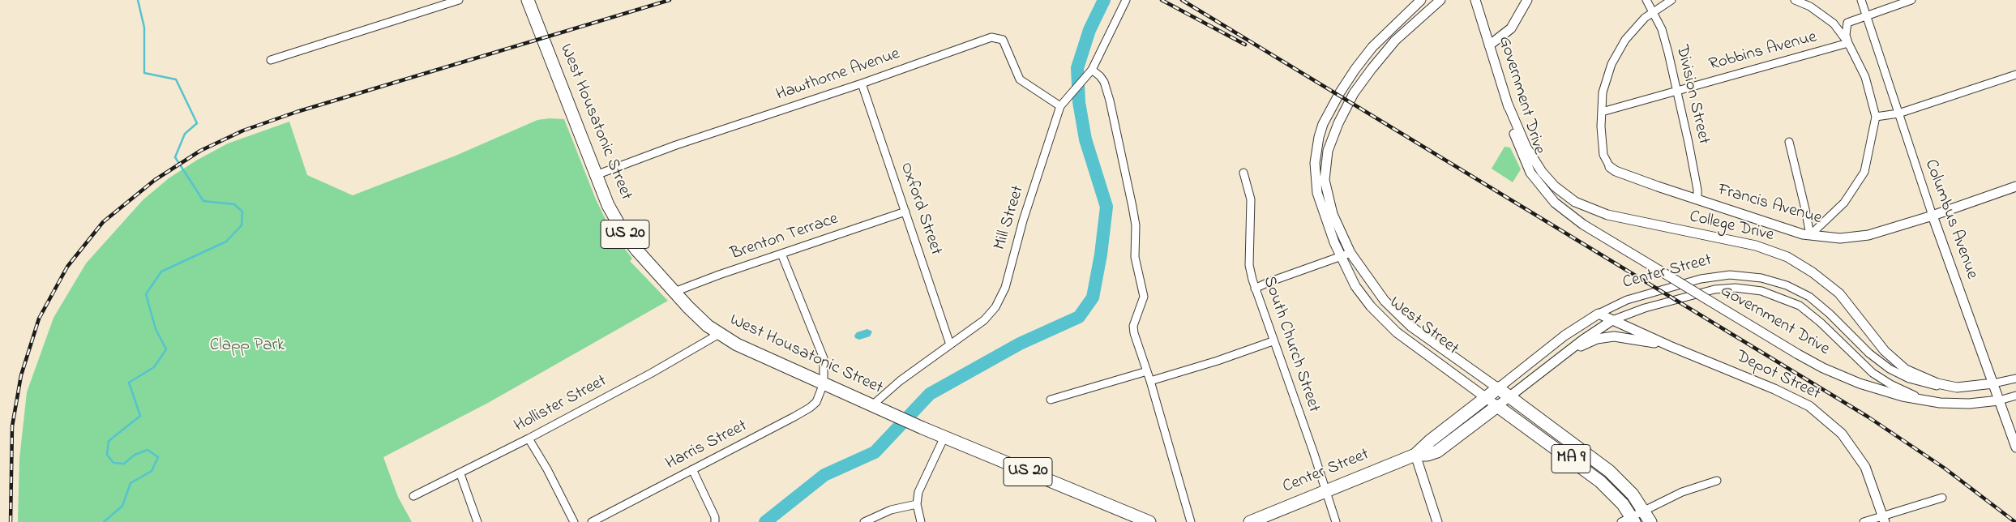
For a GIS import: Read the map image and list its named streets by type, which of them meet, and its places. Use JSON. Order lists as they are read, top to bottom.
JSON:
{
  "streets": {
    "highway": [
      "West Housatonic Street",
      "US 20",
      "Center Street",
      "West Street",
      "MA 9"
    ],
    "street": [
      "Robbins Avenue",
      "Hawthorne Avenue",
      "Division Street",
      "Government Drive",
      "Francis Avenue",
      "Oxford Street",
      "Mill Street",
      "Columbus Avenue",
      "College Drive",
      "Brenton Terrace",
      "South Church Street",
      "Depot Street",
      "Hollister Street",
      "Harris Street"
    ]
  },
  "crossings": [
    ["Robbins Avenue", "Division Street"],
    ["Hawthorne Avenue", "West Housatonic Street"],
    ["Hawthorne Avenue", "Oxford Street"],
    ["Hawthorne Avenue", "Mill Street"],
    ["Division Street", "Francis Avenue"],
    ["Government Drive", "College Drive"],
    ["Government Drive", "Center Street"],
    ["West Housatonic Street", "Mill Street"],
    ["West Housatonic Street", "Brenton Terrace"],
    ["West Housatonic Street", "Hollister Street"],
    ["West Housatonic Street", "Harris Street"],
    ["Francis Avenue", "Columbus Avenue"],
    ["Oxford Street", "Mill Street"],
    ["Oxford Street", "Brenton Terrace"],
    ["Columbus Avenue", "Center Street"],
    ["College Drive", "Center Street"],
    ["Center Street", "West Street"],
    ["Center Street", "South Church Street"],
    ["Center Street", "Depot Street"]
  ],
  "parks": ["Clapp Park"]
}
